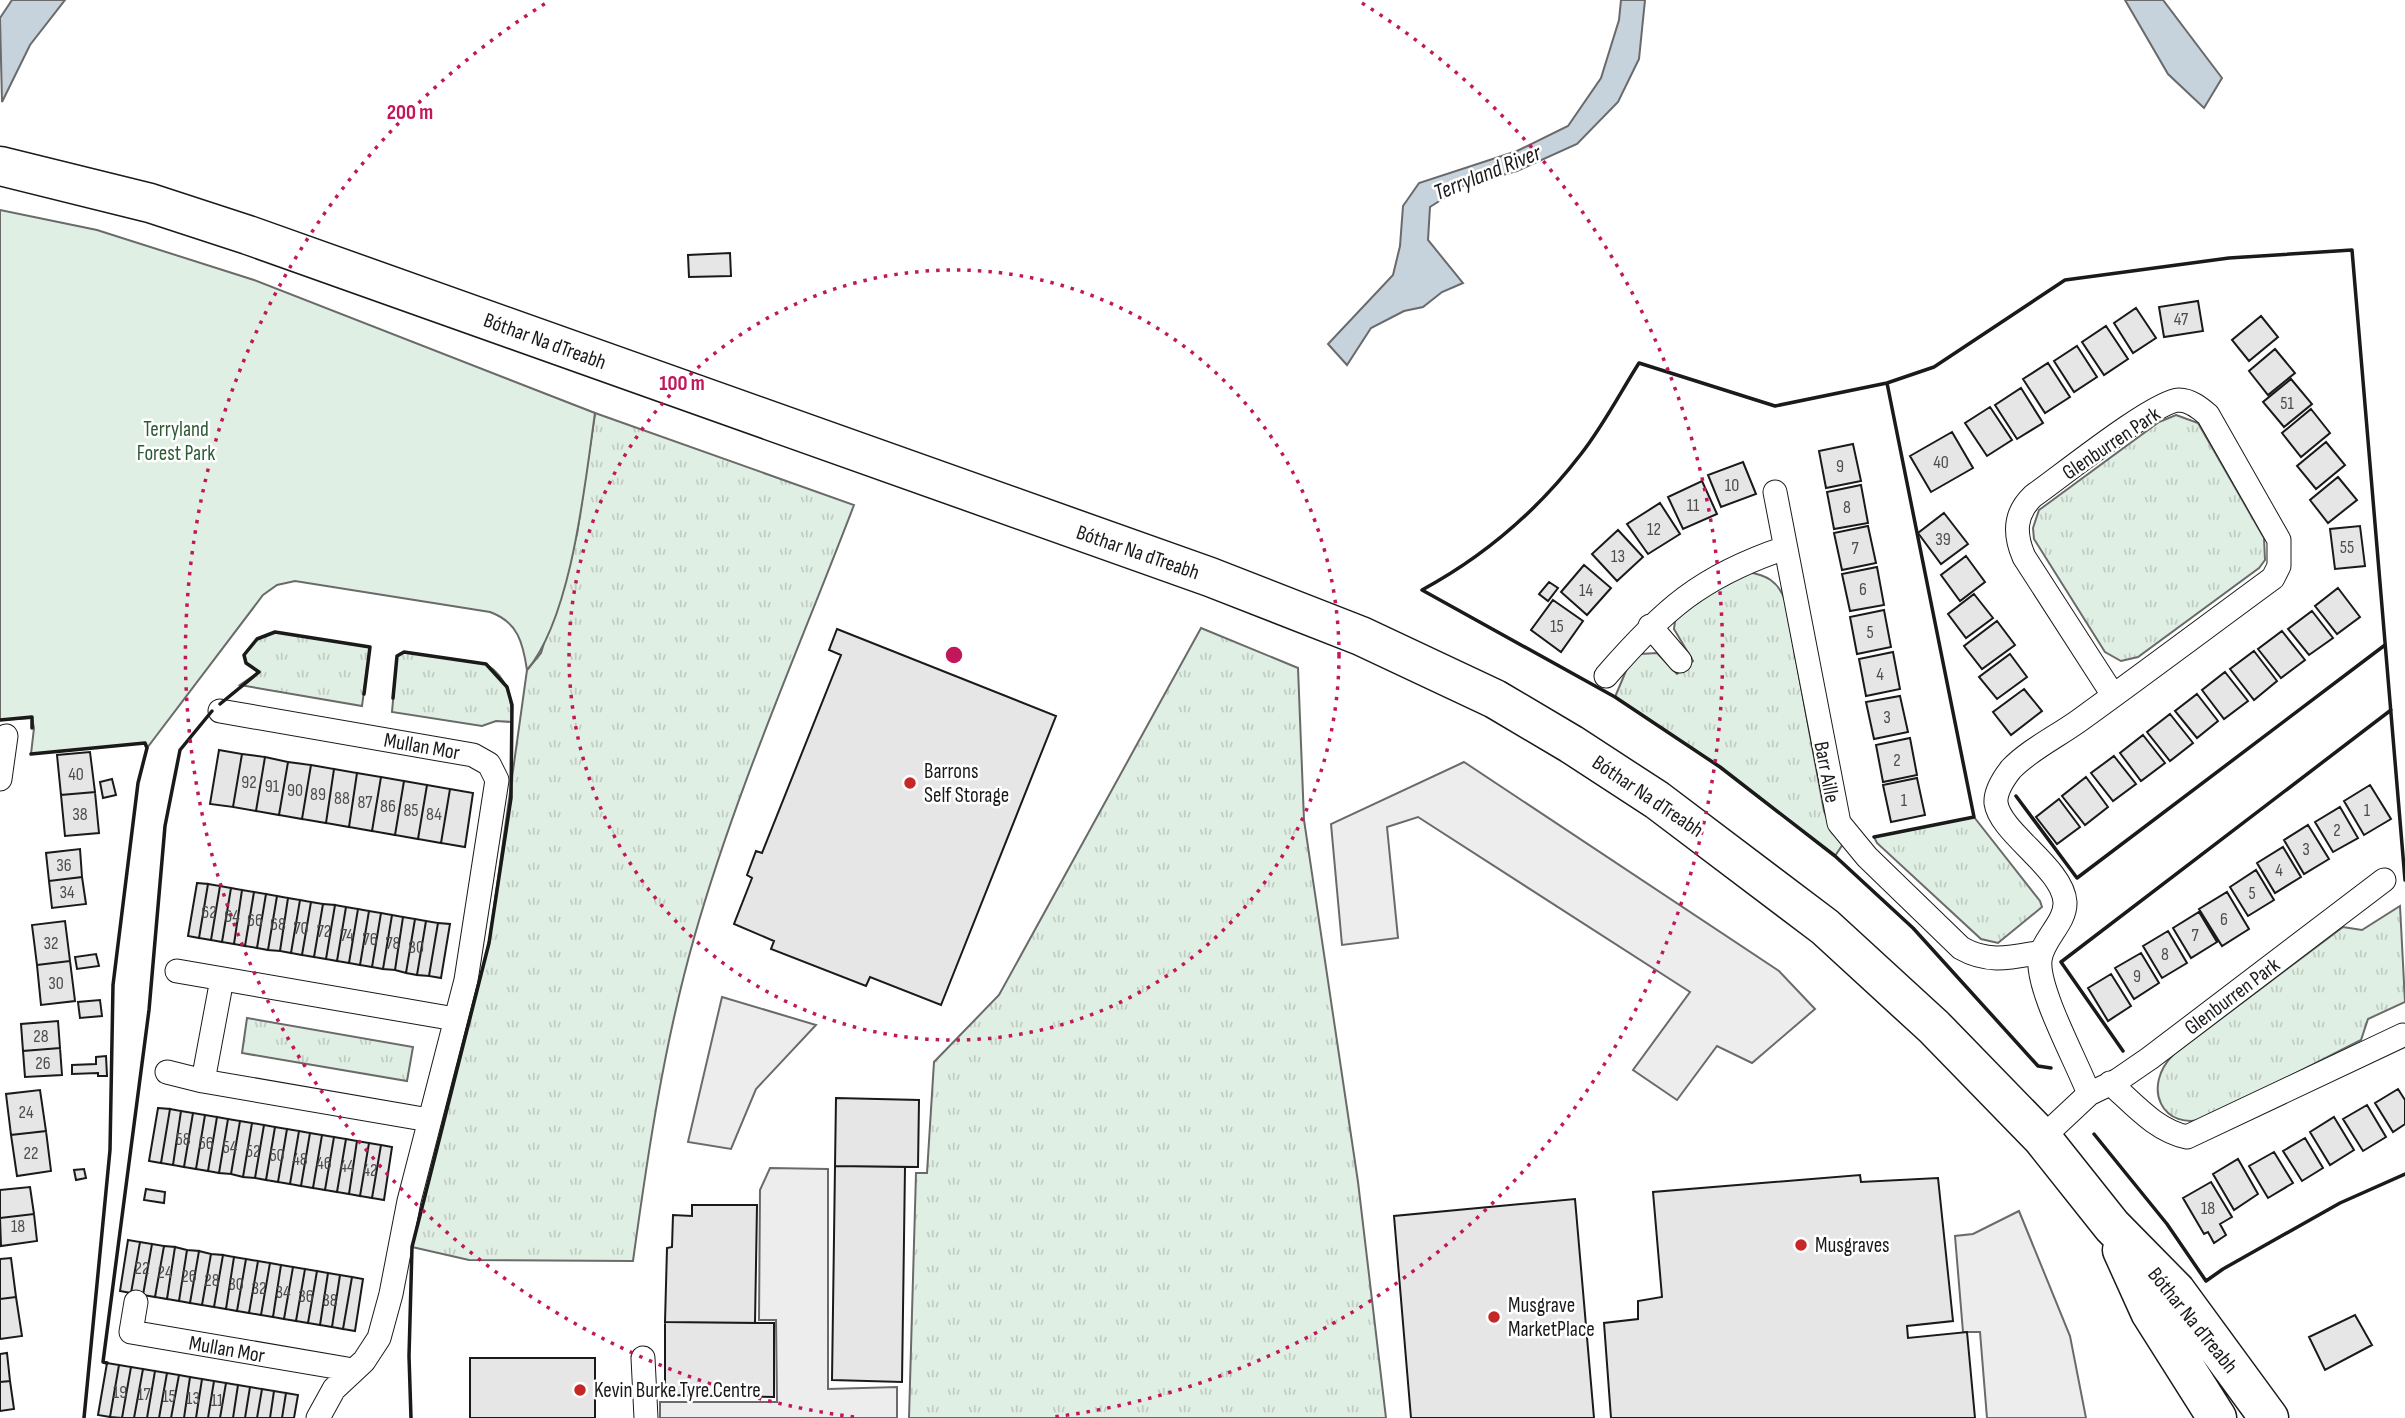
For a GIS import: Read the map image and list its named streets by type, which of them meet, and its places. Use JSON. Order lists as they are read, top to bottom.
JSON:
{
  "streets": {
    "highway": ["Bóthar Na dTreabh"],
    "street": ["Glenburren Park", "Mullan Mor", "Barr Aille"]
  },
  "crossings": [
    ["Bóthar Na dTreabh", "Glenburren Park"],
    ["Glenburren Park", "Barr Aille"]
  ],
  "water": ["Terryland River"],
  "parks": ["Terryland Forest Park"],
  "places": [
    "Barrons Self Storage",
    "Musgraves",
    "Musgrave MarketPlace",
    "Kevin Burke Tyre Centre"
  ],
  "house_numbers": [
    "47",
    "51",
    "40",
    "9",
    "10",
    "11",
    "8",
    "12",
    "39",
    "55",
    "7",
    "13",
    "6",
    "14",
    "15",
    "5",
    "4",
    "3",
    "2",
    "40",
    "92",
    "91",
    "90",
    "89",
    "88",
    "1",
    "87",
    "86",
    "85",
    "1",
    "38",
    "84",
    "2",
    "3",
    "36",
    "4",
    "34",
    "5",
    "62",
    "64",
    "6",
    "66",
    "68",
    "70",
    "72",
    "74",
    "7",
    "76",
    "32",
    "78",
    "80",
    "8",
    "9",
    "30",
    "28",
    "26",
    "24",
    "58",
    "56",
    "54",
    "52",
    "22",
    "50",
    "48",
    "46",
    "44",
    "42",
    "18",
    "18",
    "22",
    "24",
    "26",
    "28",
    "30",
    "32",
    "34",
    "36",
    "38",
    "19",
    "17",
    "15",
    "13",
    "11"
  ],
  "rings": ["200 m", "100 m"]
}
